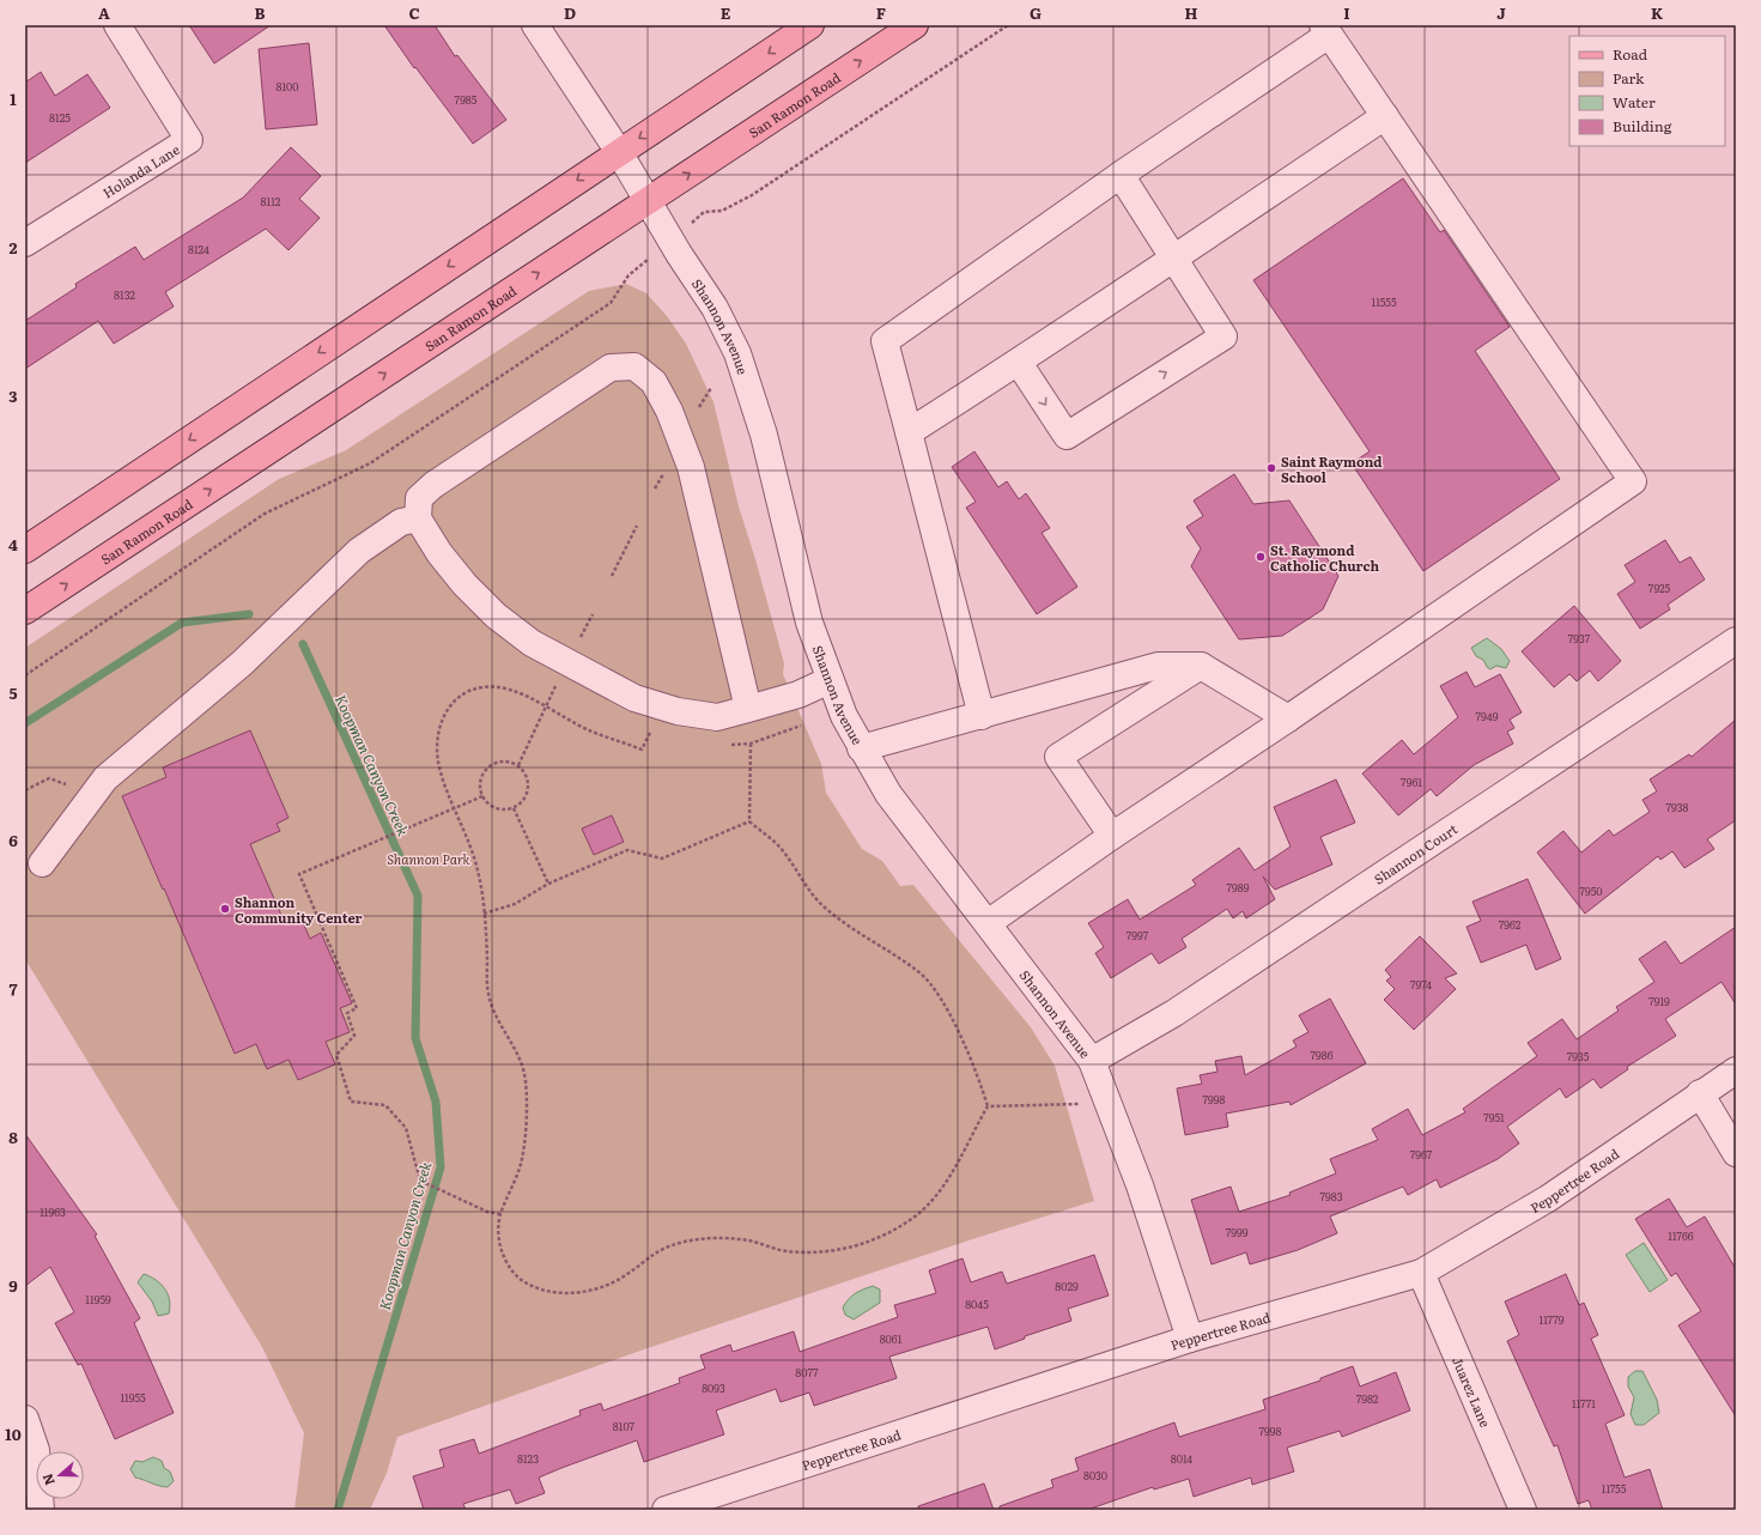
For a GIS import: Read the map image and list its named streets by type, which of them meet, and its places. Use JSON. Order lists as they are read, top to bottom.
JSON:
{
  "streets": {
    "main road": ["San Ramon Road"],
    "street": [
      "Holanda Lane",
      "Shannon Avenue",
      "Shannon Court",
      "Peppertree Road",
      "Juarez Lane"
    ]
  },
  "crossings": [
    ["San Ramon Road", "Shannon Avenue"],
    ["Shannon Avenue", "Shannon Court"],
    ["Shannon Avenue", "Peppertree Road"],
    ["Peppertree Road", "Juarez Lane"]
  ],
  "water": ["Koopman Canyon Creek"],
  "parks": ["Shannon Park"],
  "places": ["Saint Raymond School", "St. Raymond Catholic Church", "Shannon Community Center"],
  "house_numbers": [
    "8100",
    "7985",
    "8125",
    "8112",
    "8124",
    "8132",
    "11555",
    "7925",
    "7937",
    "7949",
    "7961",
    "7938",
    "7989",
    "7950",
    "7962",
    "7997",
    "7974",
    "7919",
    "7986",
    "7935",
    "7998",
    "7951",
    "7967",
    "7983",
    "11963",
    "7999",
    "11766",
    "8029",
    "11959",
    "8045",
    "11779",
    "8061",
    "8077",
    "8093",
    "11955",
    "7982",
    "11771",
    "8107",
    "7998",
    "8123",
    "8014",
    "8030",
    "11755"
  ],
  "legend": [
    "Road",
    "Park",
    "Water",
    "Building"
  ],
  "north": "left",
  "grid": {
    "columns": [
      "A",
      "B",
      "C",
      "D",
      "E",
      "F",
      "G",
      "H",
      "I",
      "J",
      "K"
    ],
    "rows": [
      "1",
      "2",
      "3",
      "4",
      "5",
      "6",
      "7",
      "8",
      "9",
      "10"
    ]
  }
}
